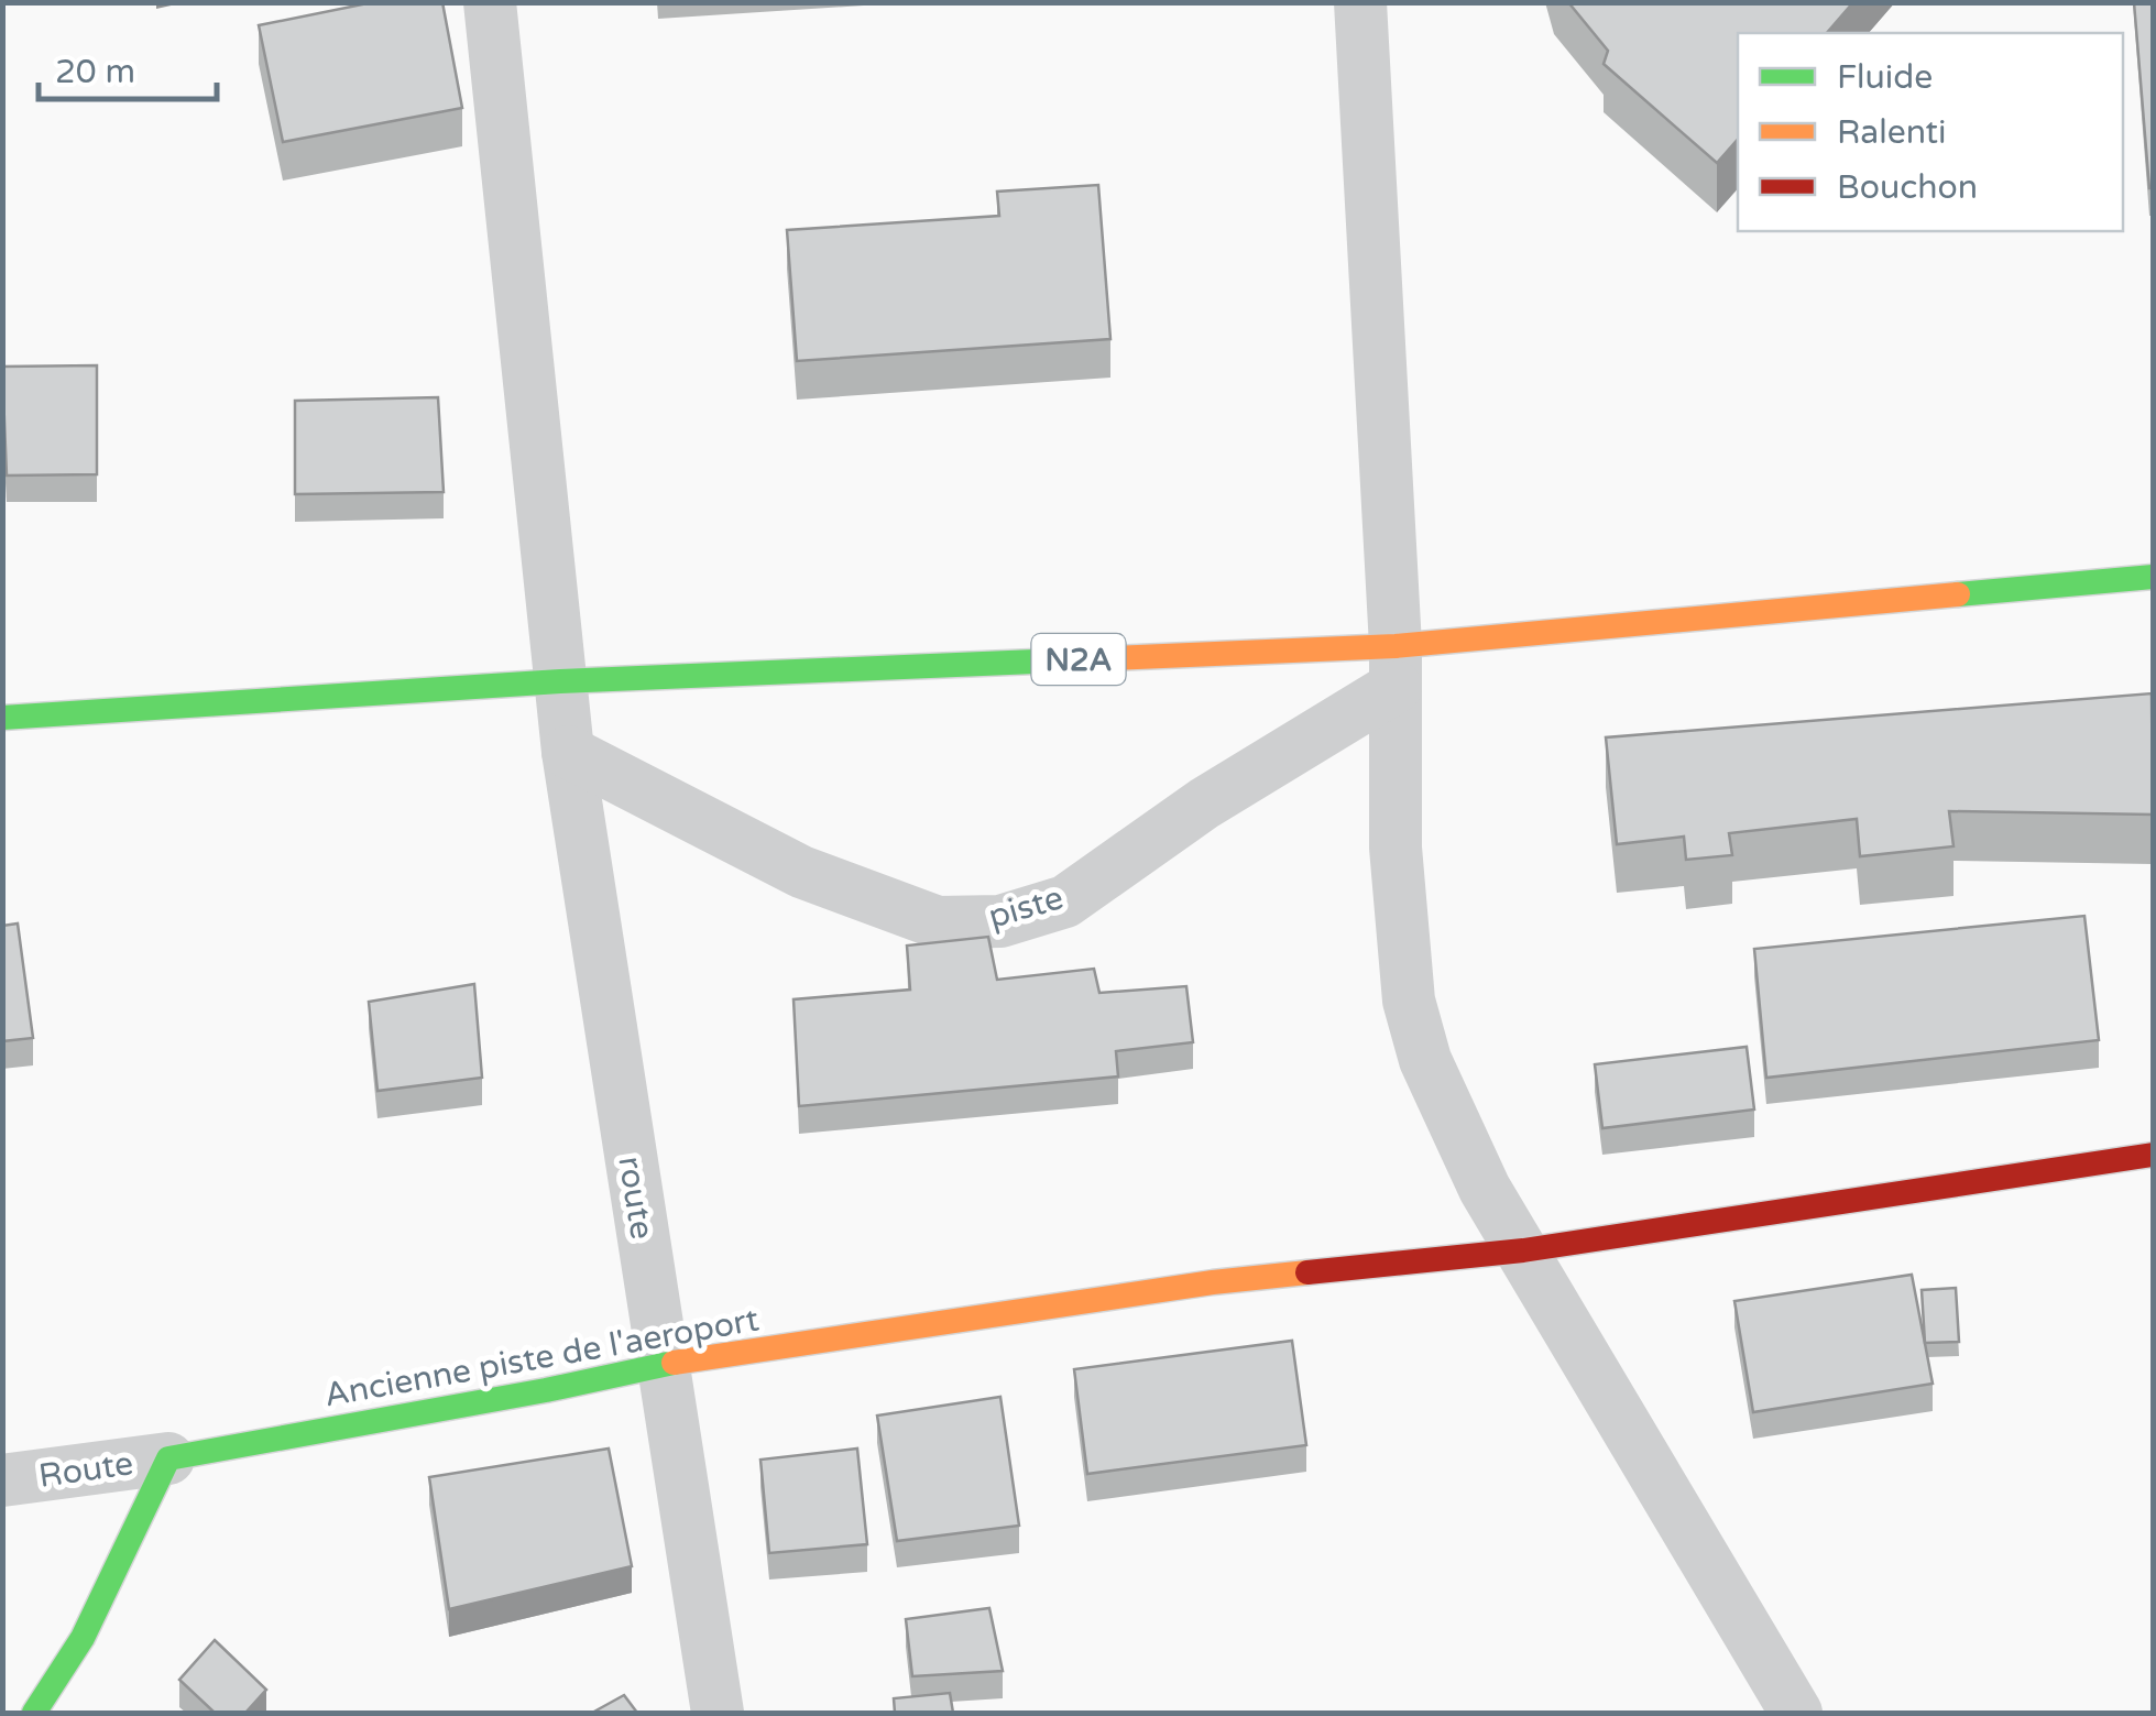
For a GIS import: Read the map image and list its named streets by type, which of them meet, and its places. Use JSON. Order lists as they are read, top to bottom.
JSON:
{
  "streets": {
    "main road": ["N2A", "Ancienne piste de l'aeroport"],
    "street": ["piste", "route", "Route"]
  },
  "crossings": [
    ["N2A", "piste"],
    ["N2A", "route"],
    ["piste", "route"],
    ["route", "Ancienne piste de l'aeroport"],
    ["Ancienne piste de l'aeroport", "Route"]
  ],
  "legend": ["Fluide", "Ralenti", "Bouchon"],
  "scale_bar": "20 m"
}
